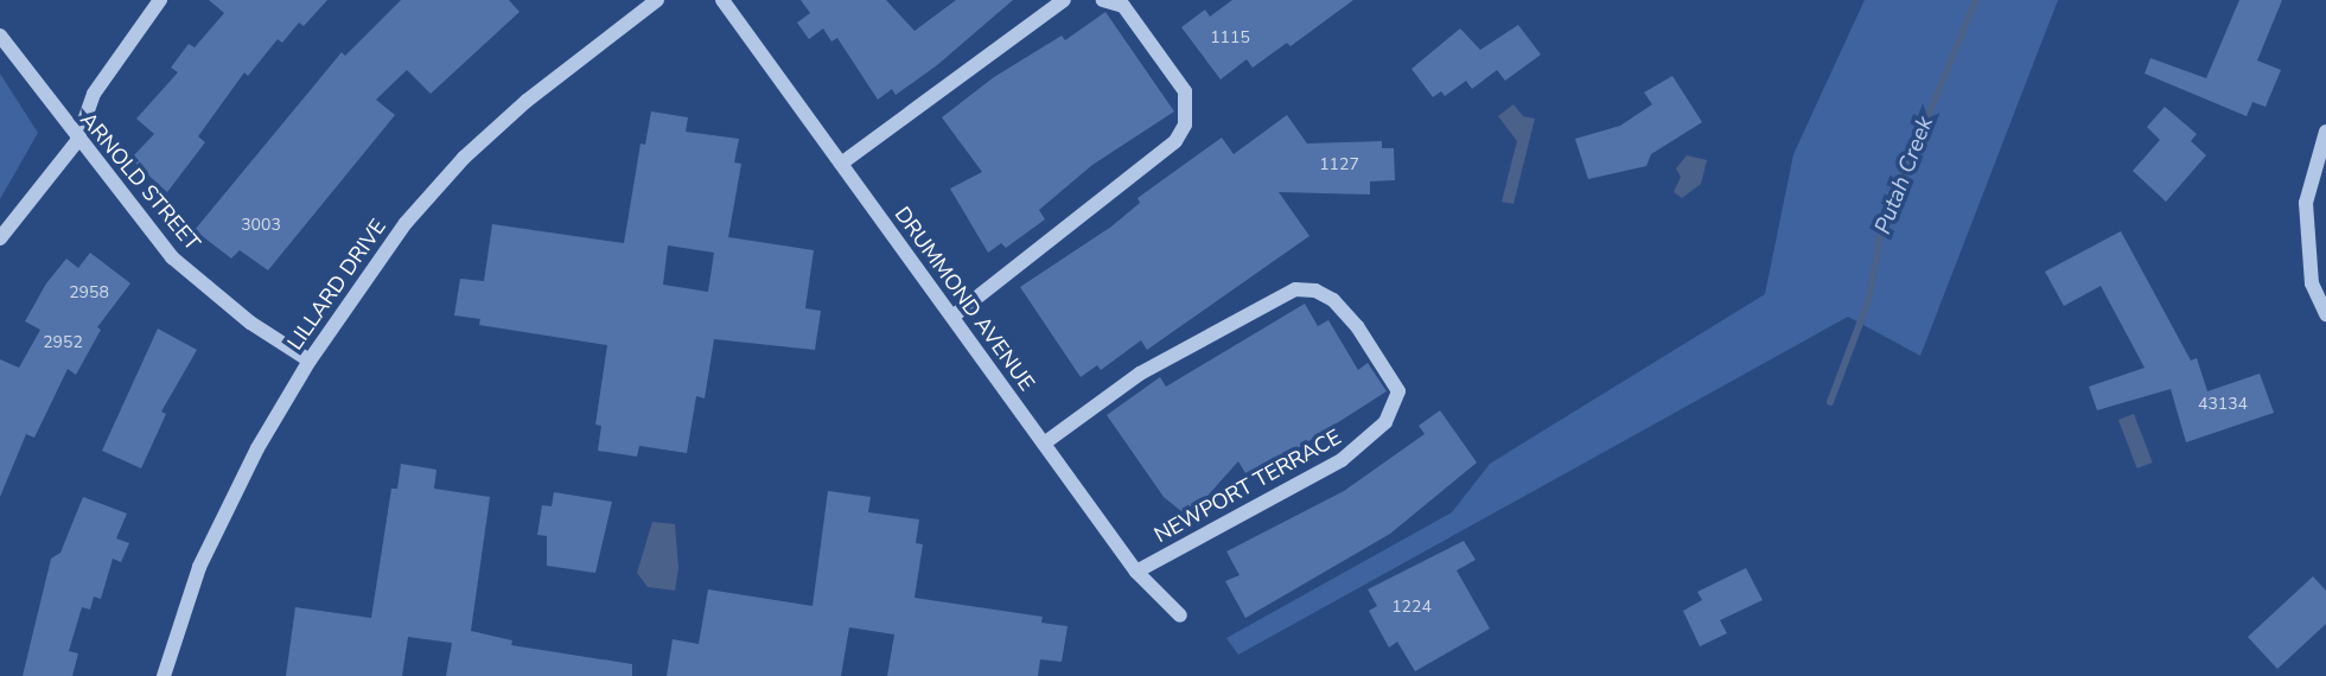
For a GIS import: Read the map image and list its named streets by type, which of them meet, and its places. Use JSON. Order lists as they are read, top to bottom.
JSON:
{
  "streets": {
    "street": [
      "ARNOLD STREET",
      "LILLARD DRIVE",
      "DRUMMOND AVENUE",
      "NEWPORT TERRACE"
    ]
  },
  "crossings": [
    ["ARNOLD STREET", "LILLARD DRIVE"],
    ["DRUMMOND AVENUE", "NEWPORT TERRACE"]
  ],
  "water": ["Putah Creek"],
  "house_numbers": [
    "1115",
    "1127",
    "3003",
    "2958",
    "2952",
    "43134",
    "1224"
  ]
}
